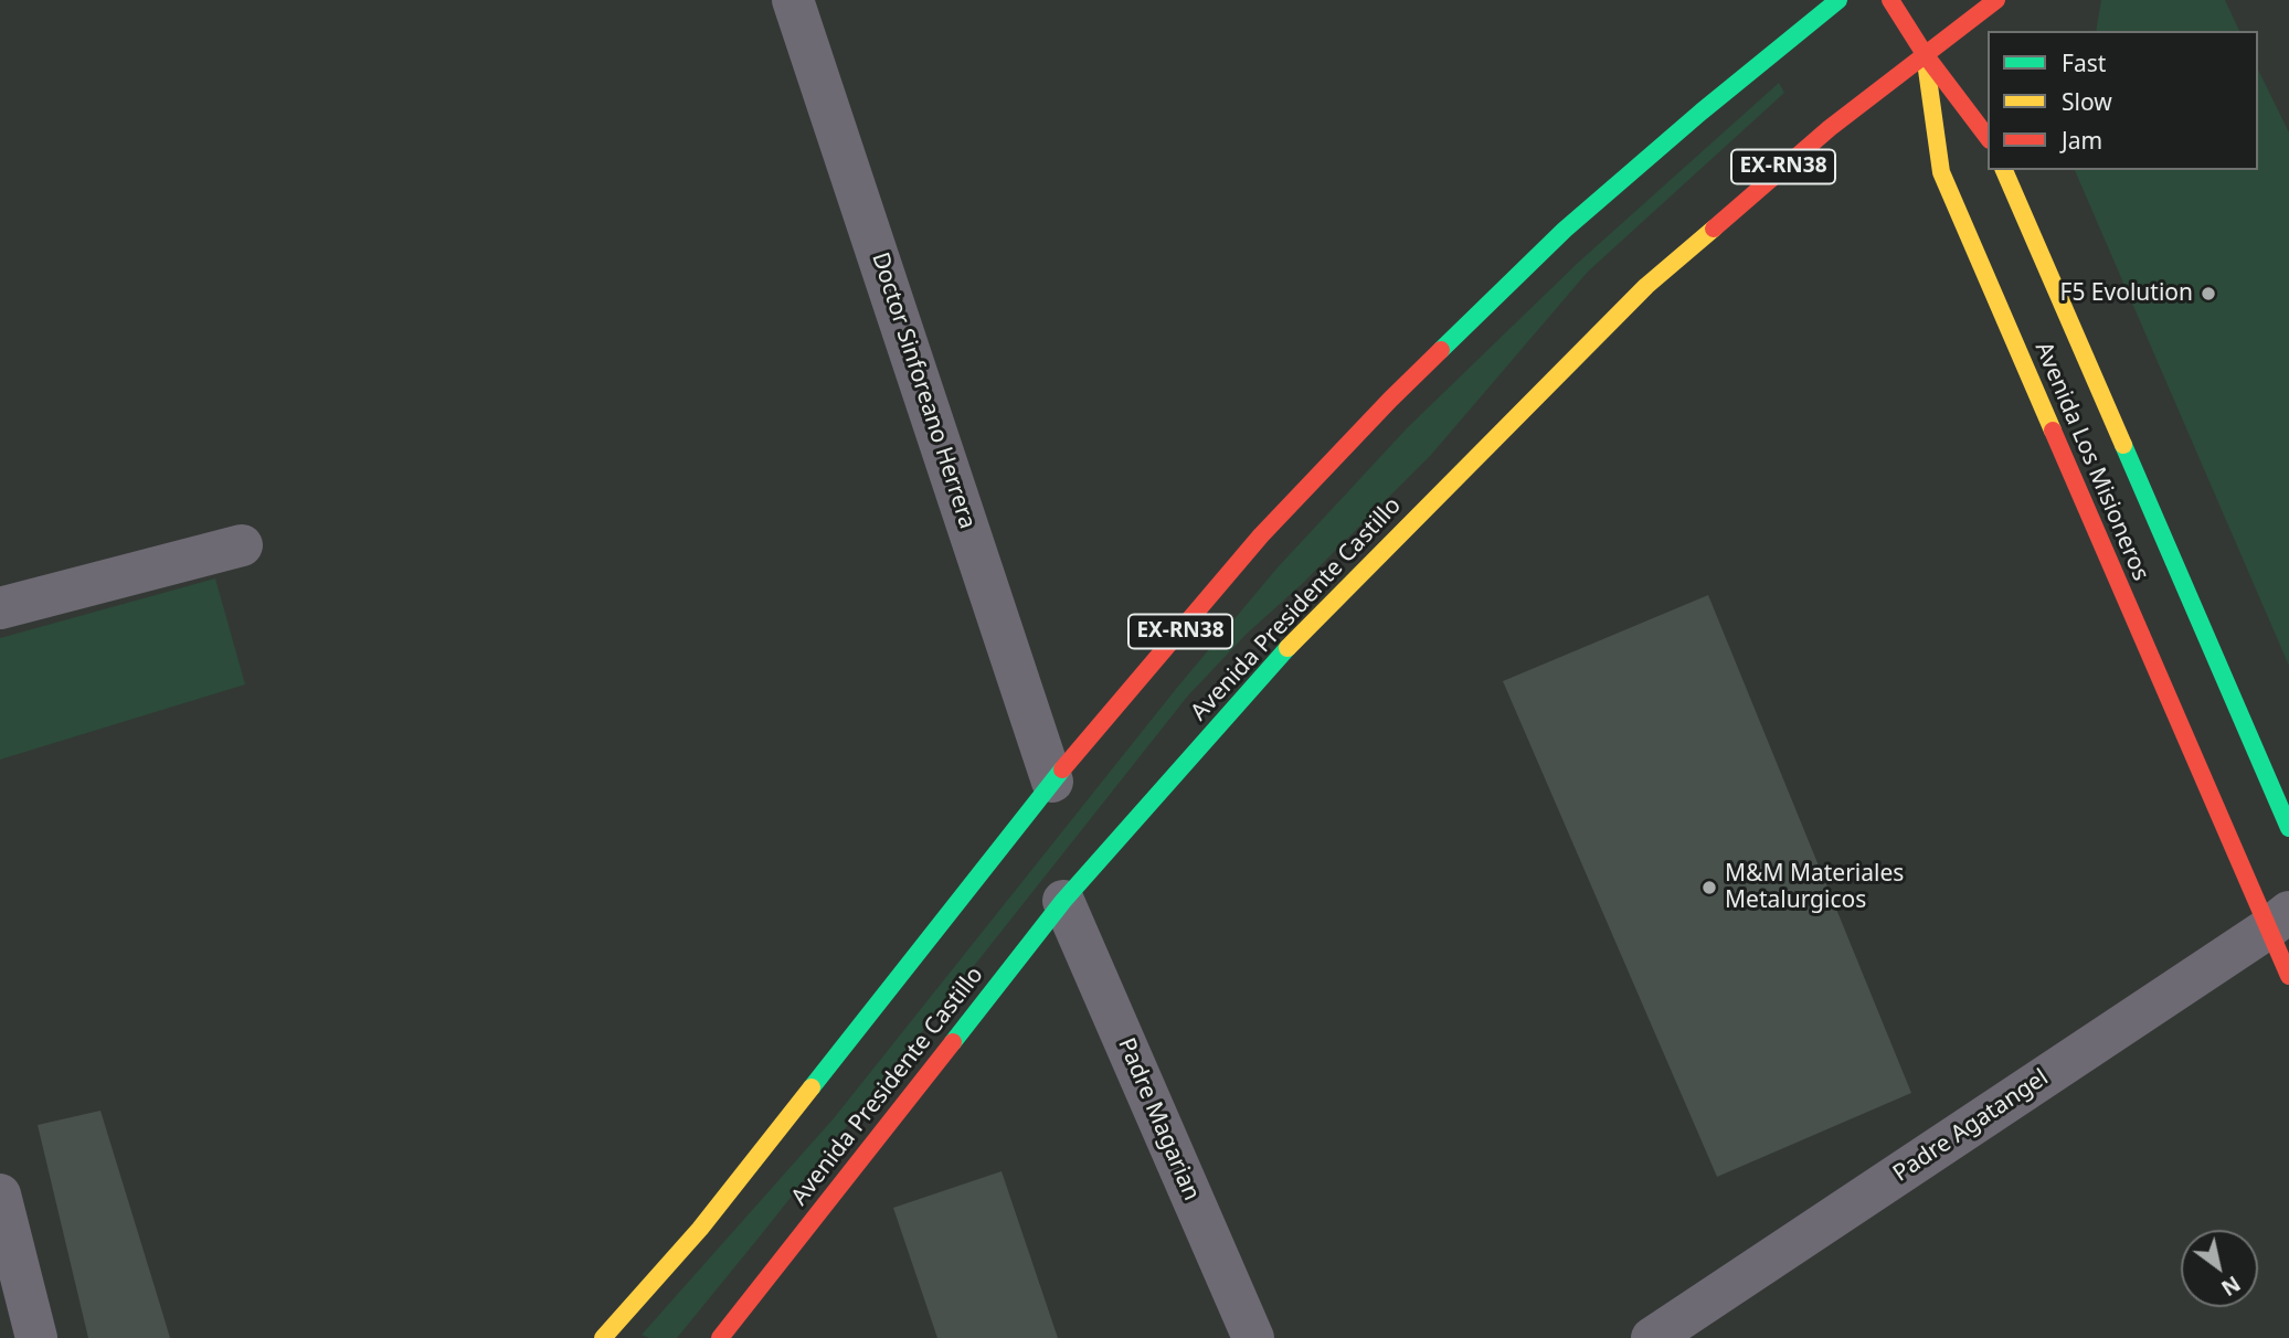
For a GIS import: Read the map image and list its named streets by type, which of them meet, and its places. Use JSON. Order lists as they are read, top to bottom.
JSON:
{
  "streets": {
    "main road": ["EX-RN38", "Avenida Los Misioneros", "Avenida Presidente Castillo"],
    "street": ["Doctor Sinforeano Herrera", "Padre Magarian", "Padre Agatangel"]
  },
  "crossings": [
    ["EX-RN38", "Doctor Sinforeano Herrera"],
    ["Avenida Los Misioneros", "Avenida Presidente Castillo"],
    ["Avenida Los Misioneros", "Padre Agatangel"],
    ["Avenida Presidente Castillo", "Padre Magarian"]
  ],
  "places": ["F5 Evolution", "M&M Materiales Metalurgicos"],
  "legend": ["Fast", "Slow", "Jam"],
  "north": "bottom right"
}
